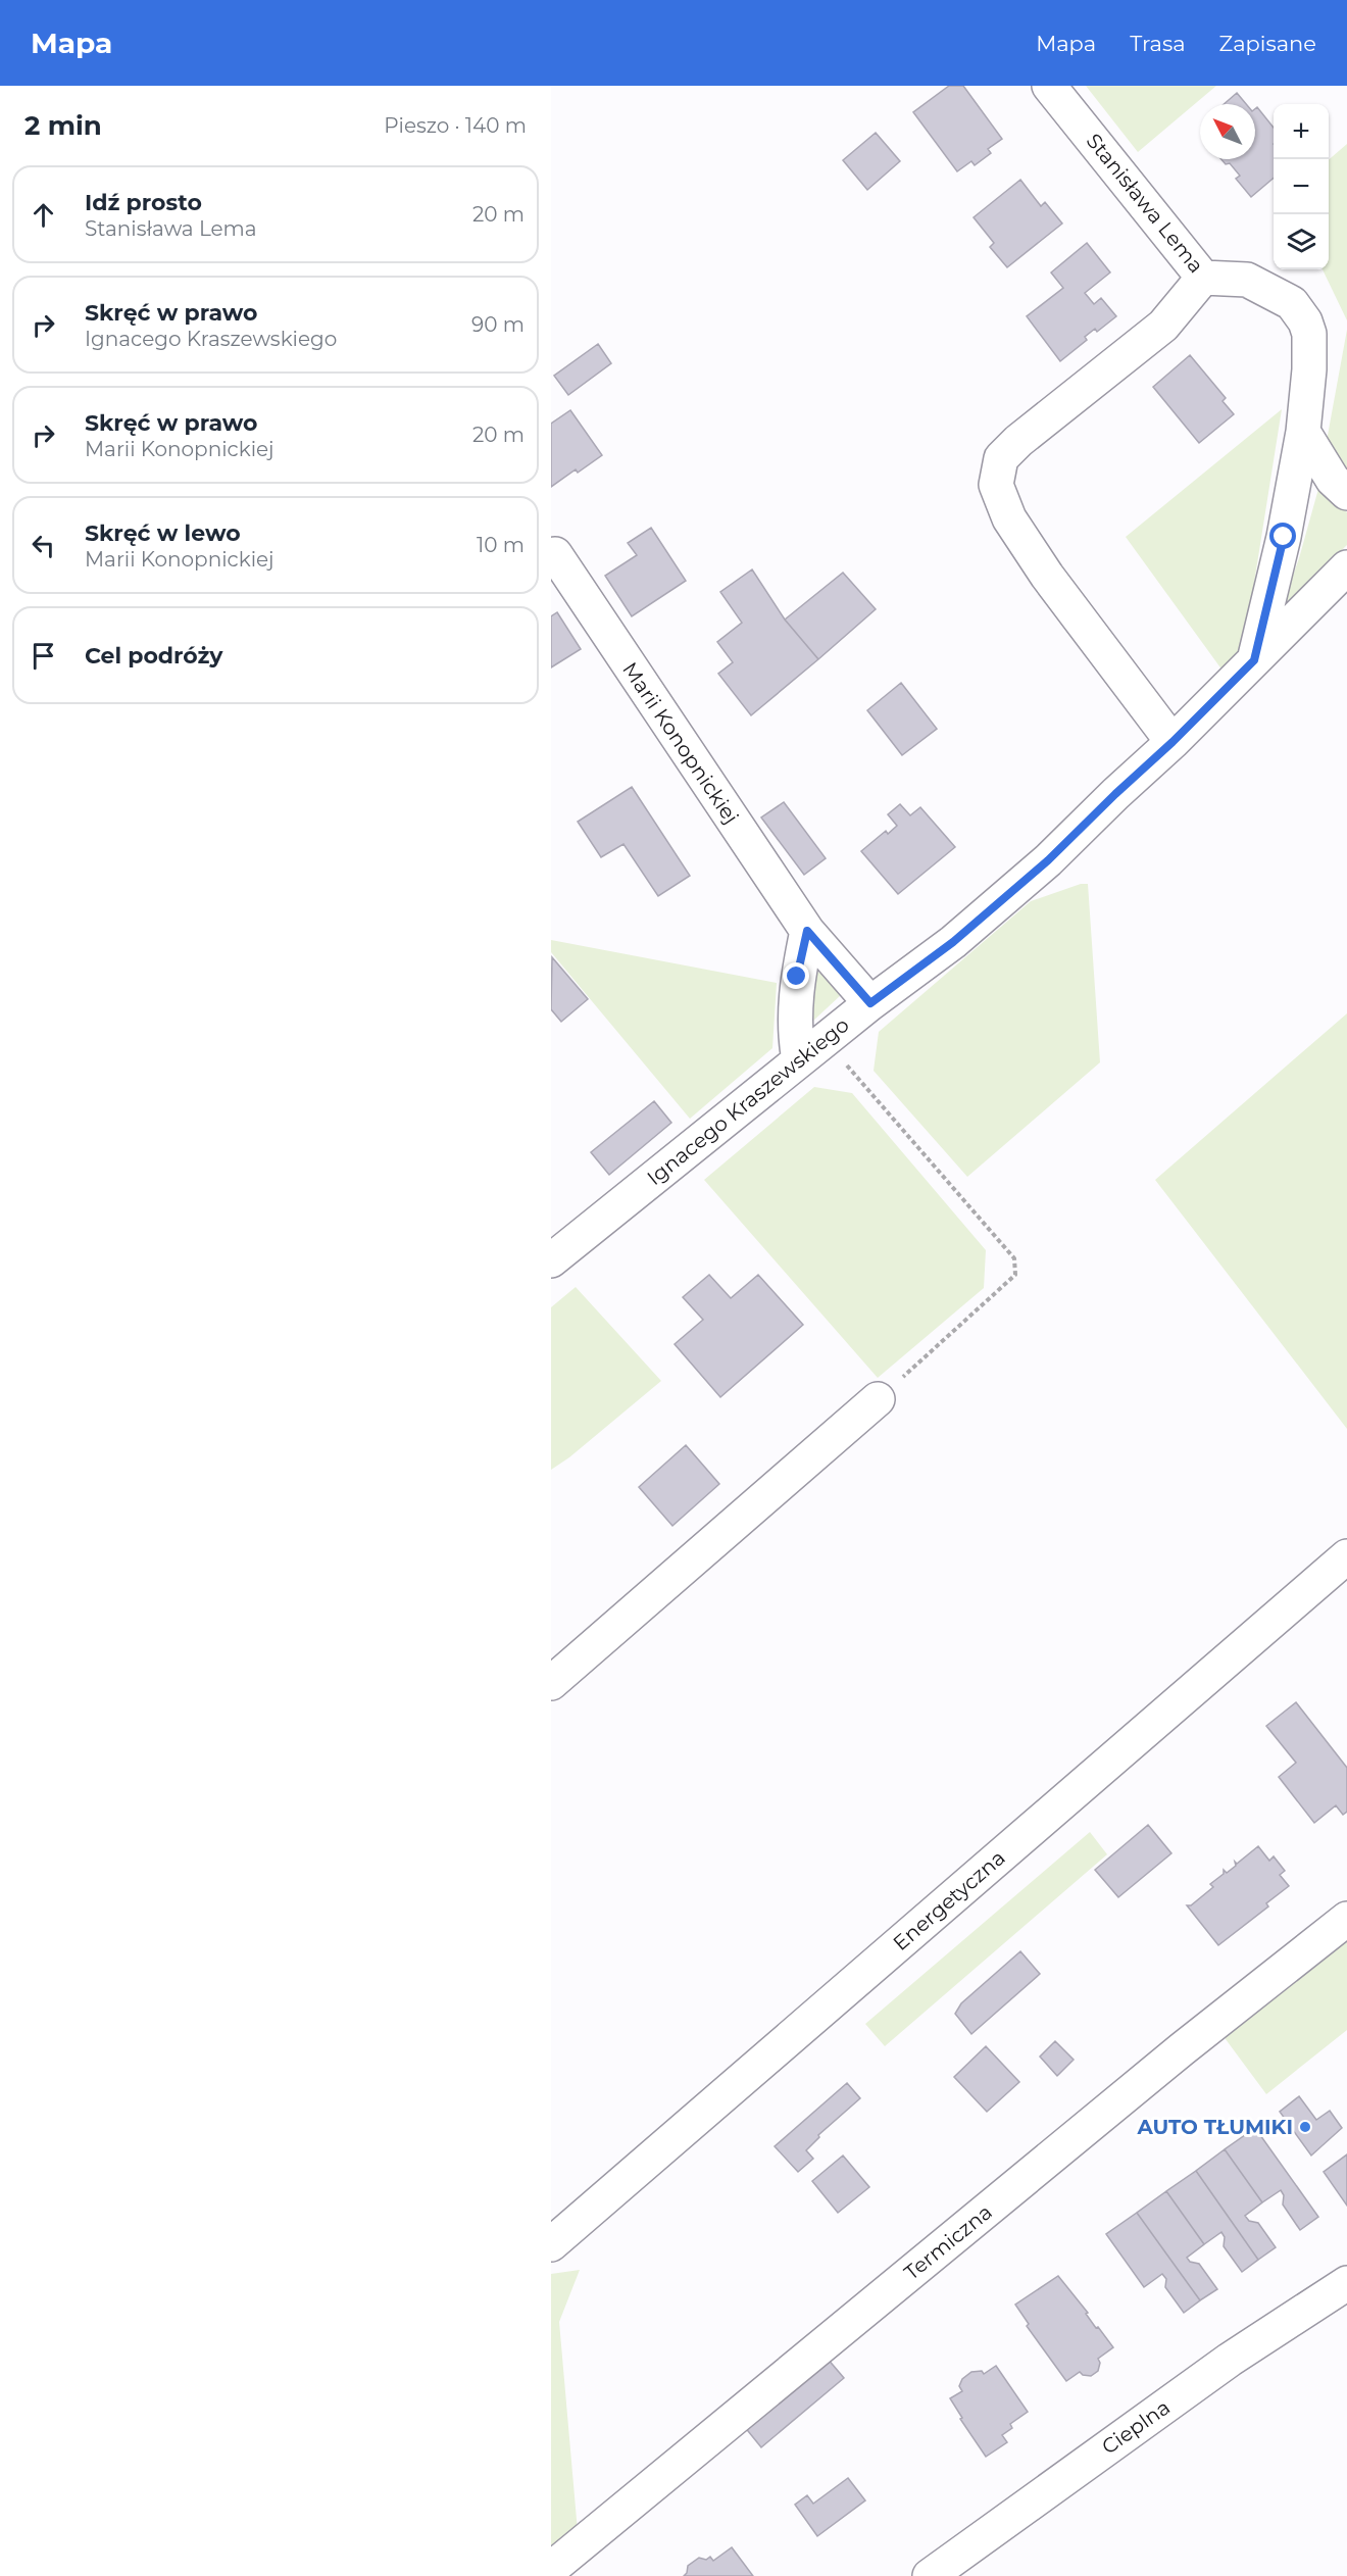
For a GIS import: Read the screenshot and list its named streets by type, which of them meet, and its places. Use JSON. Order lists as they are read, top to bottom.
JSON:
{
  "streets": {
    "street": [
      "Stanisława Lema",
      "Marii Konopnickiej",
      "Ignacego Kraszewskiego",
      "Energetyczna",
      "Termiczna",
      "Cieplna"
    ]
  },
  "crossings": [
    ["Stanisława Lema", "Ignacego Kraszewskiego"],
    ["Marii Konopnickiej", "Ignacego Kraszewskiego"]
  ],
  "places": ["AUTO TŁUMIKI"],
  "north": "top left",
  "page": {
    "header": "Mapa",
    "nav": ["Mapa", "Trasa", "Zapisane"],
    "heading": ["2 min", "Pieszo · 140 m"],
    "map_buttons": ["+", "−"],
    "list": [
      ["Idź prosto", "Stanisława Lema", "20 m"],
      ["Skręć w prawo", "Ignacego Kraszewskiego", "90 m"],
      ["Skręć w prawo", "Marii Konopnickiej", "20 m"],
      ["Skręć w lewo", "Marii Konopnickiej", "10 m"],
      "Cel podróży"
    ]
  }
}
